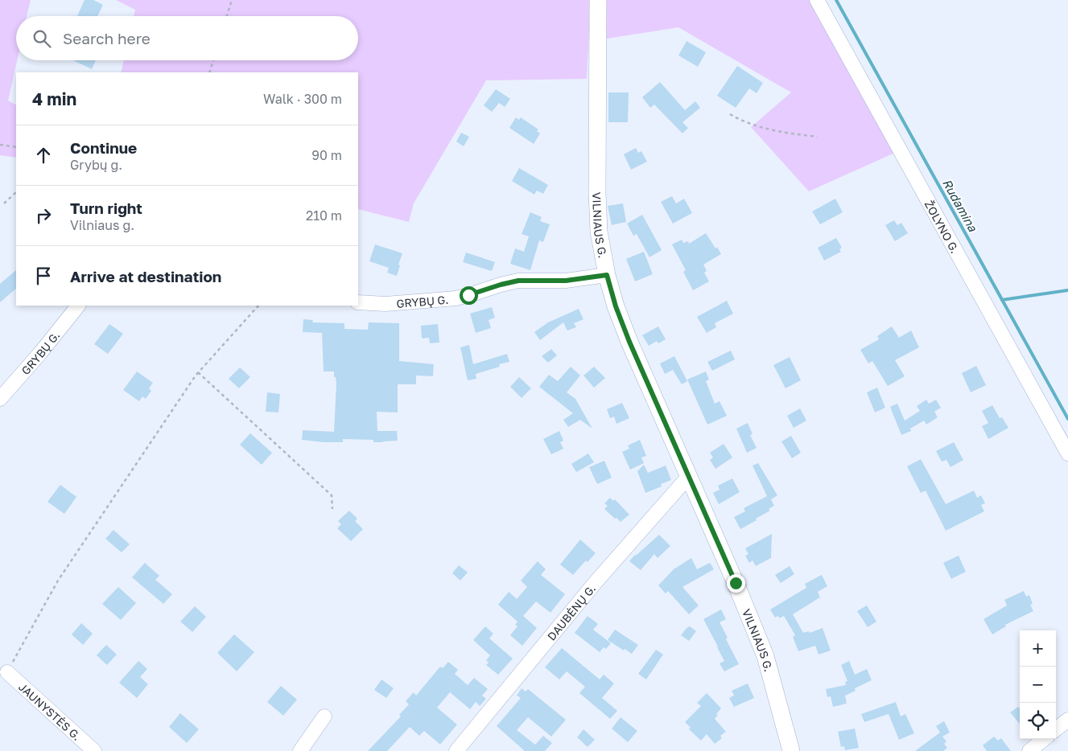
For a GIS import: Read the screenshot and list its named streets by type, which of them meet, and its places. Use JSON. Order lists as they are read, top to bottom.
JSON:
{
  "streets": {
    "main road": ["VILNIAUS G."],
    "street": [
      "ŽOLYNO G.",
      "GRYBŲ G.",
      "DAUBĖNŲ G.",
      "JAUNYSTĖS G."
    ]
  },
  "crossings": [
    ["VILNIAUS G.", "GRYBŲ G."],
    ["VILNIAUS G.", "DAUBĖNŲ G."]
  ],
  "water": ["Rudamina"],
  "page": {
    "search": "Search here",
    "heading": ["4 min", "Walk · 300 m"],
    "list": [
      ["Continue", "Grybų g.", "90 m"],
      ["Turn right", "Vilniaus g.", "210 m"],
      "Arrive at destination"
    ],
    "map_buttons": ["+", "−"]
  }
}
